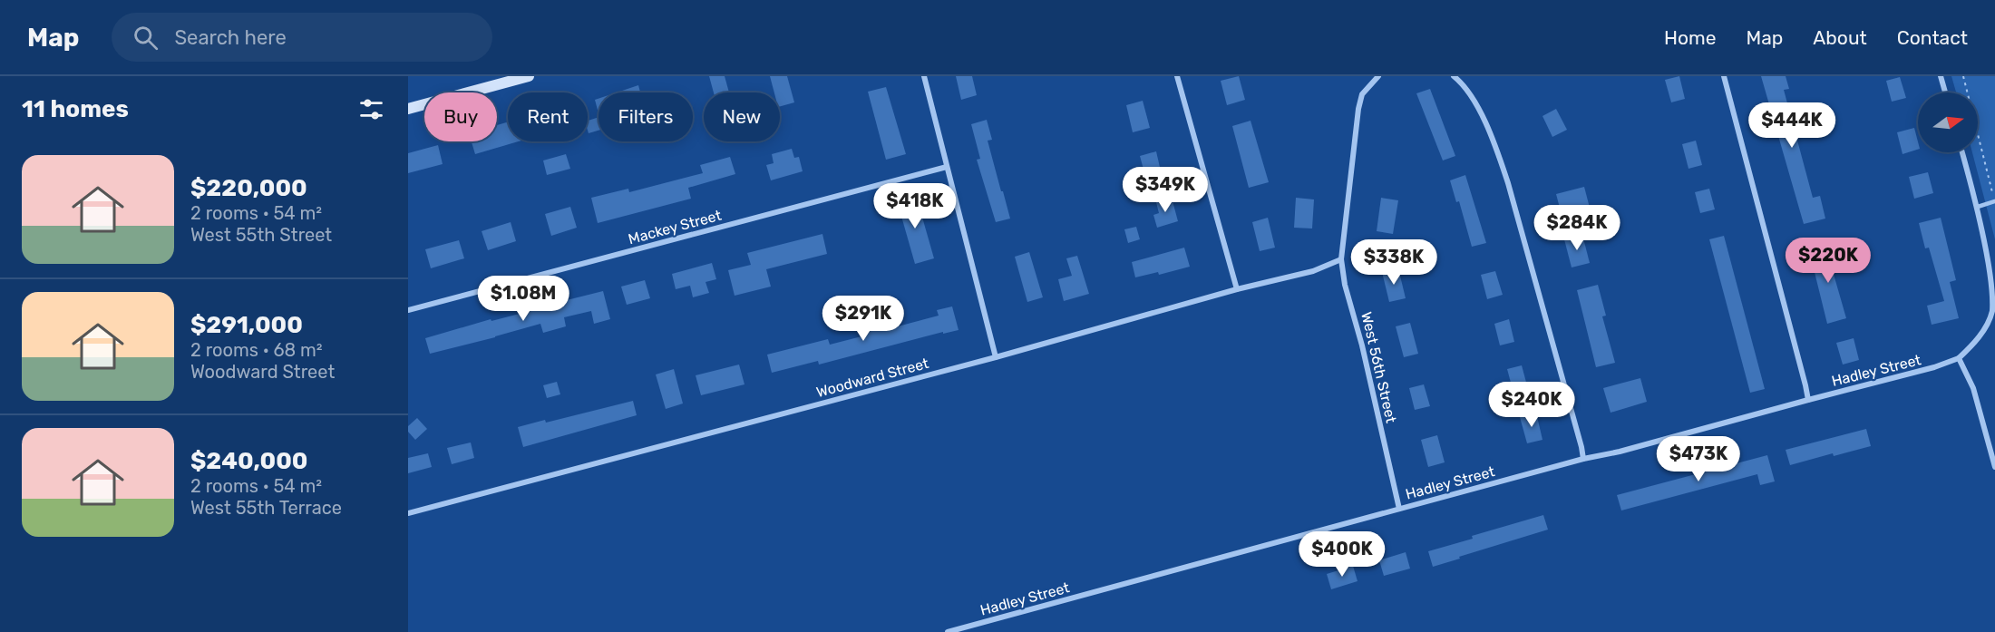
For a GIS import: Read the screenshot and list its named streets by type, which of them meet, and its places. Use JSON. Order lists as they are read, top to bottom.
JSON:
{
  "streets": {
    "street": [
      "Mackey Street",
      "West 56th Street",
      "Hadley Street",
      "Woodward Street"
    ]
  },
  "crossings": [
    ["West 56th Street", "Hadley Street"],
    ["West 56th Street", "Woodward Street"]
  ],
  "north": "right",
  "page": {
    "header": "Map",
    "search": "Search here",
    "nav": [
      "Home",
      "Map",
      "About",
      "Contact"
    ],
    "heading": "11 homes",
    "chip": [
      "Buy",
      "Rent",
      "Filters",
      "New"
    ],
    "price": [
      "$444K",
      "$349K",
      "$418K",
      "$284K",
      "$220K",
      "$338K",
      "$1.08M",
      "$291K",
      "$240K",
      "$473K",
      "$400K"
    ],
    "list": [
      {
        "name": "$220,000",
        "note": "2 rooms · 54 m² · West 55th Street"
      },
      {
        "name": "$291,000",
        "note": "2 rooms · 68 m² · Woodward Street"
      },
      {
        "name": "$240,000",
        "note": "2 rooms · 54 m² · West 55th Terrace"
      }
    ]
  }
}
